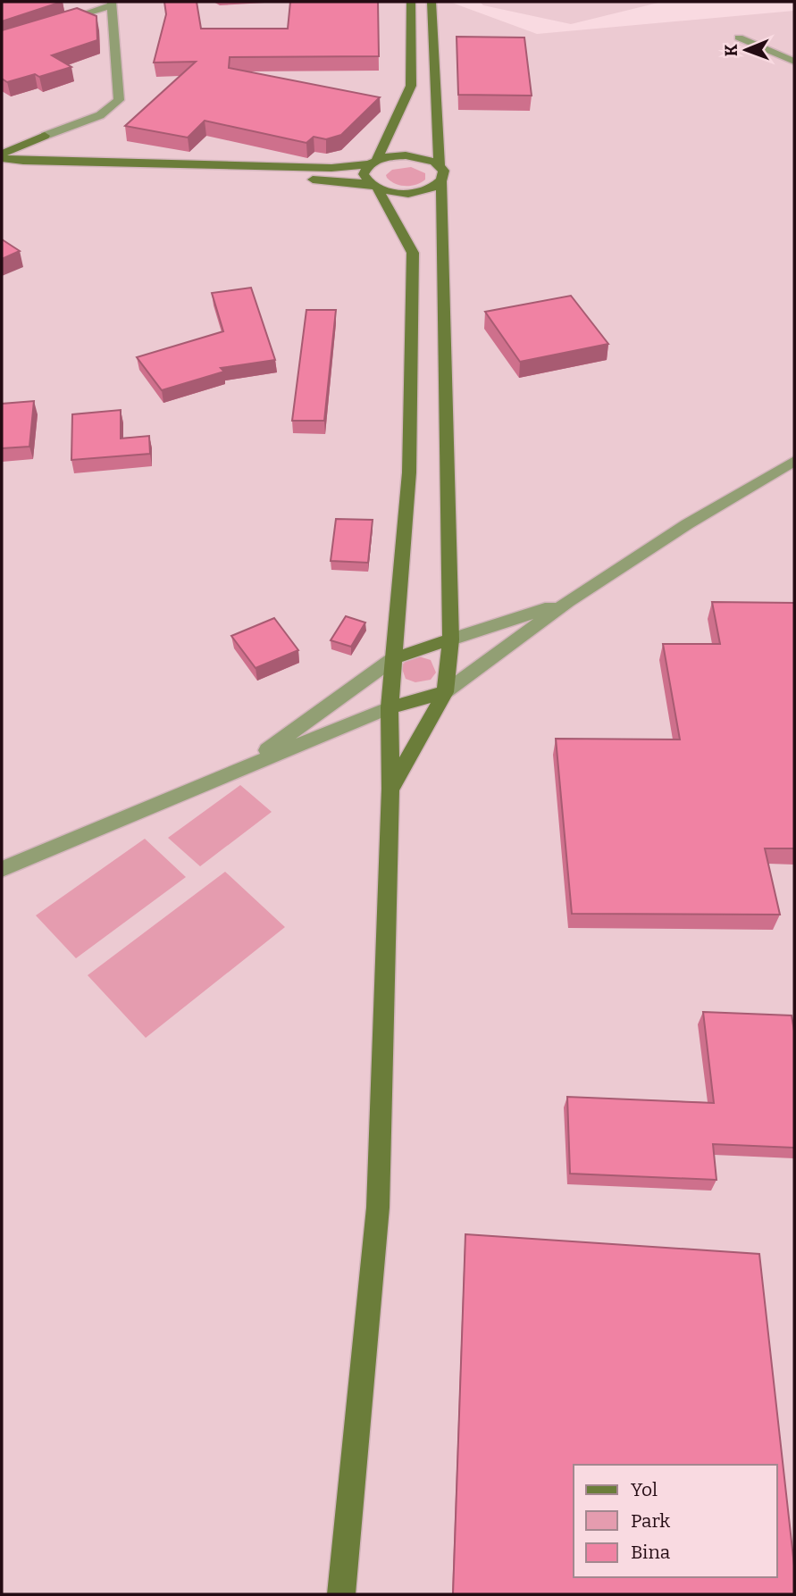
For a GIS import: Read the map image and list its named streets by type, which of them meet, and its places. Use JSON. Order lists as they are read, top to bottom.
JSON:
{
  "legend": ["Yol", "Park", "Bina"],
  "north": "left"
}
